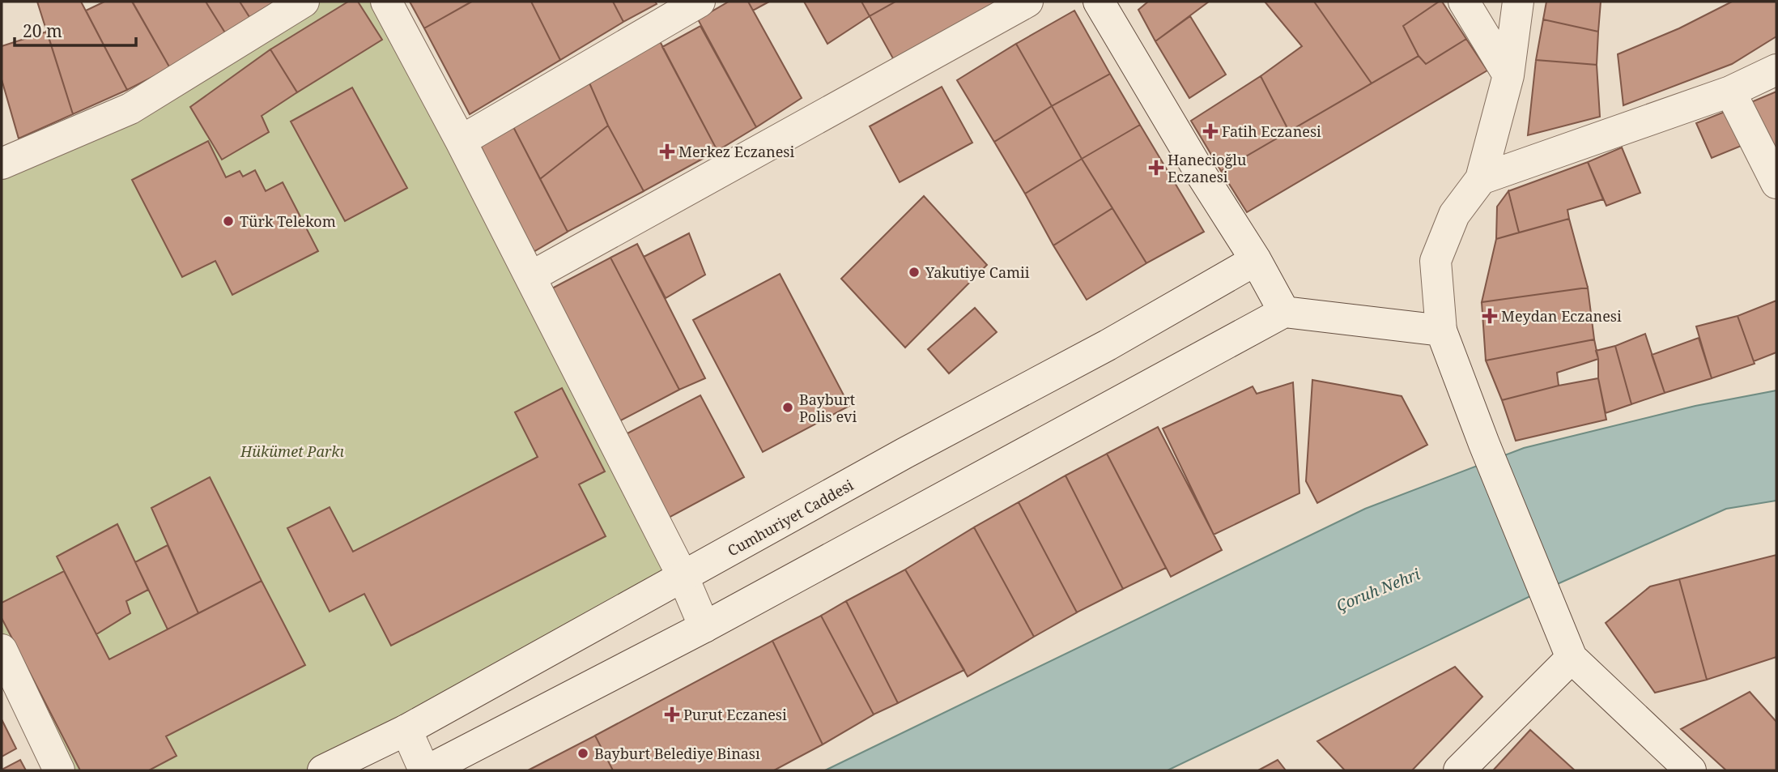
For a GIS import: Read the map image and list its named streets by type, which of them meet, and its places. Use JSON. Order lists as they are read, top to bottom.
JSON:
{
  "streets": {
    "street": ["Cumhuriyet Caddesi"]
  },
  "water": ["Çoruh Nehri"],
  "parks": ["Hükümet Parkı"],
  "places": {
    "health": [
      "Fatih Eczanesi",
      "Merkez Eczanesi",
      "Hanecioğlu Eczanesi",
      "Meydan Eczanesi",
      "Purut Eczanesi"
    ],
    "other": [
      "Türk Telekom",
      "Yakutiye Camii",
      "Bayburt Polis evi",
      "Bayburt Belediye Binası"
    ]
  },
  "scale_bar": "20 m"
}
